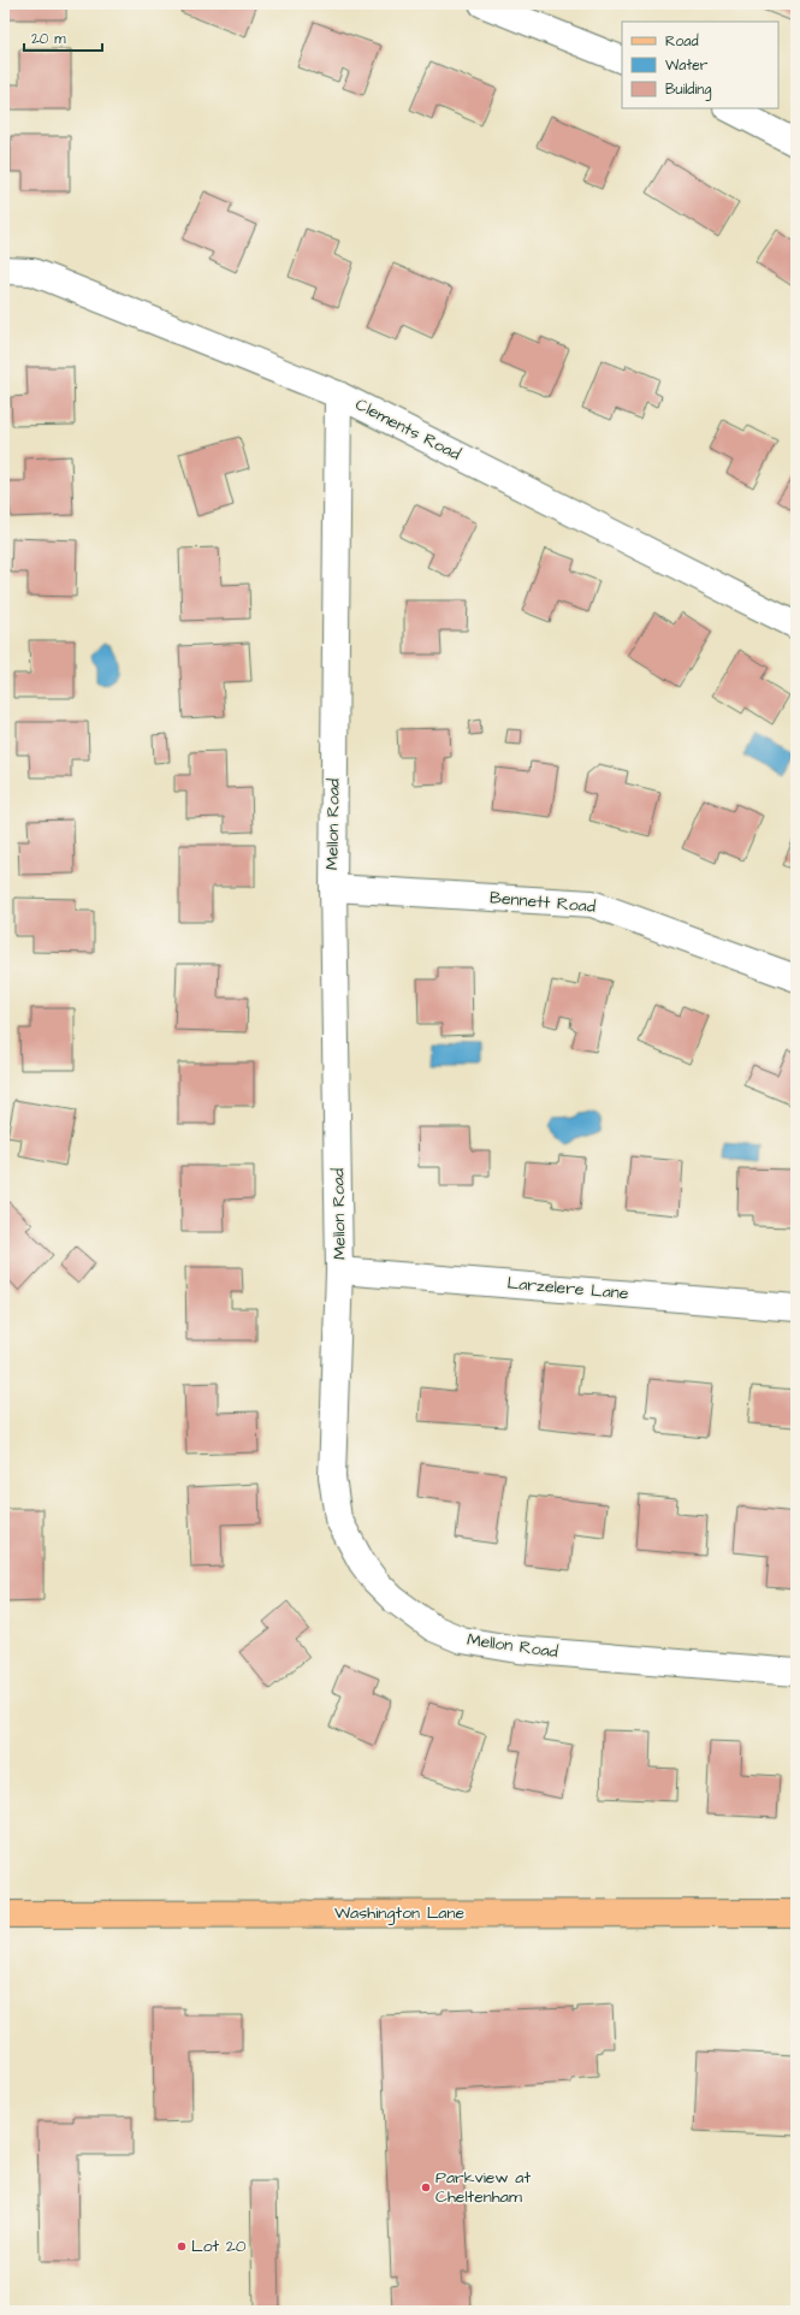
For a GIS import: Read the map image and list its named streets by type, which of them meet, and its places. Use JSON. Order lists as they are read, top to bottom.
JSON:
{
  "streets": {
    "main road": ["Washington Lane"],
    "street": [
      "Clements Road",
      "Mellon Road",
      "Bennett Road",
      "Larzelere Lane"
    ]
  },
  "crossings": [
    ["Clements Road", "Mellon Road"],
    ["Mellon Road", "Bennett Road"],
    ["Mellon Road", "Larzelere Lane"]
  ],
  "places": ["Parkview at Cheltenham", "Lot 20"],
  "legend": ["Road", "Water", "Building"],
  "scale_bar": "20 m"
}
